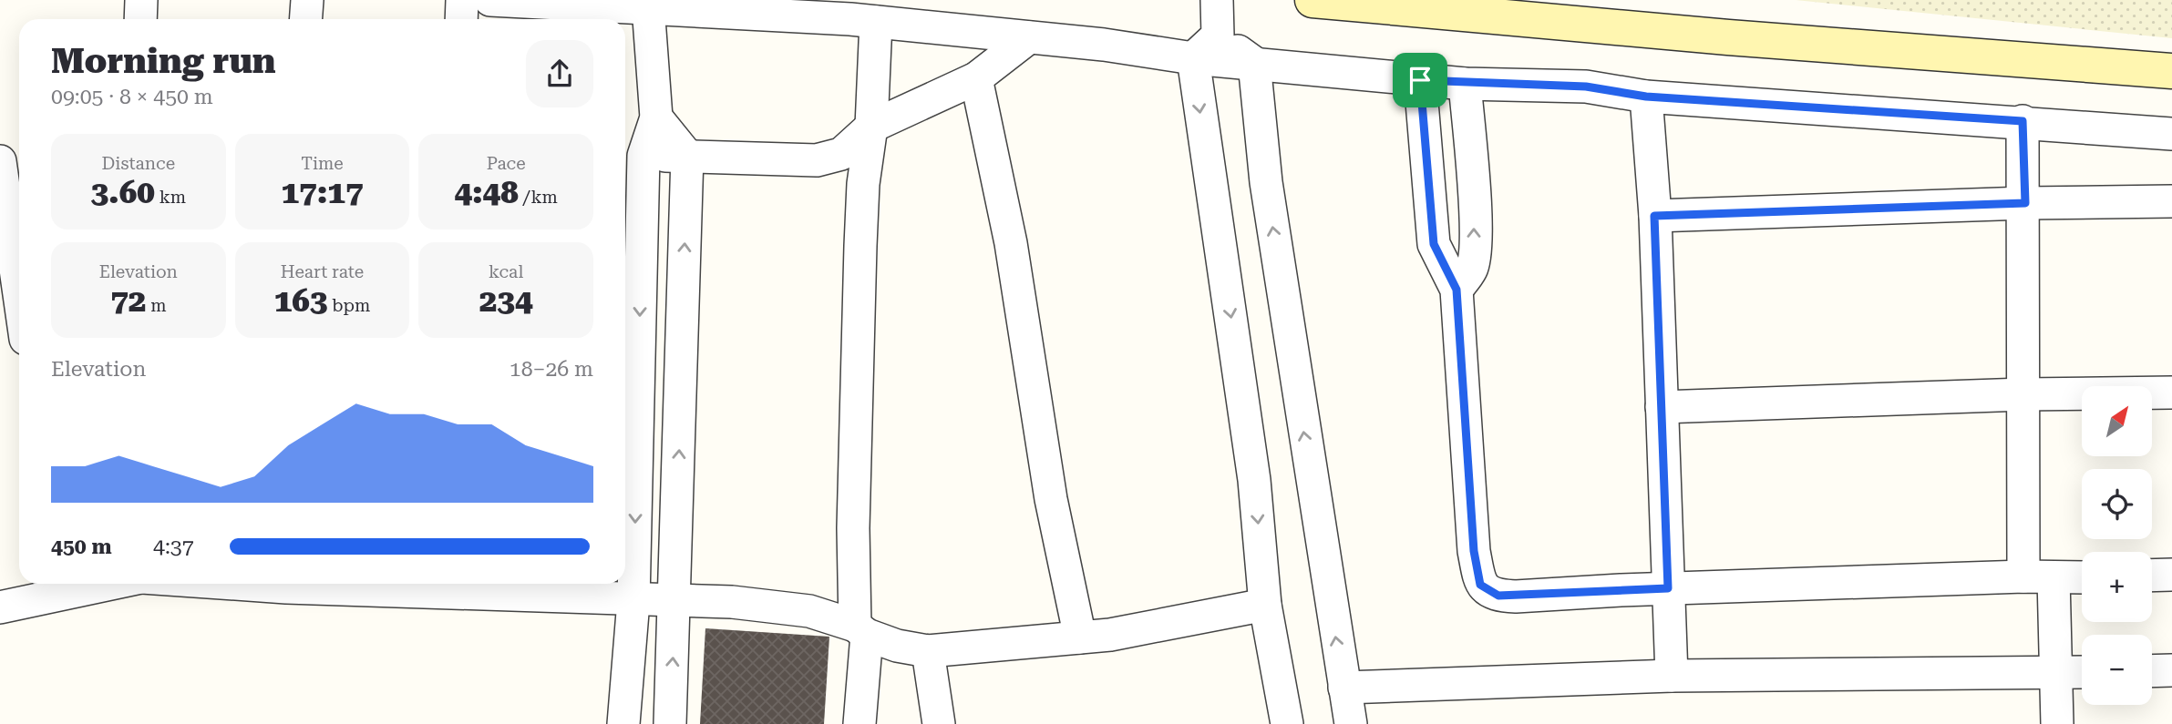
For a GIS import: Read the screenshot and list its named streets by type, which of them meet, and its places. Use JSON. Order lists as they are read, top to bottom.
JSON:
{
  "north": "top right",
  "page": {
    "heading": ["Morning run", "09:05 · 8 × 450 m"],
    "stats": [
      ["Distance", "3.60 km"],
      ["Time", "17:17"],
      ["Pace", "4:48 /km"],
      ["Elevation", "72 m"],
      ["Heart rate", "163 bpm"],
      ["kcal", "234"]
    ],
    "chart": ["Elevation", "18–26 m"],
    "map_buttons": ["+", "−"],
    "list": [
      {
        "name": "450 m",
        "note": "4:37"
      }
    ]
  }
}
